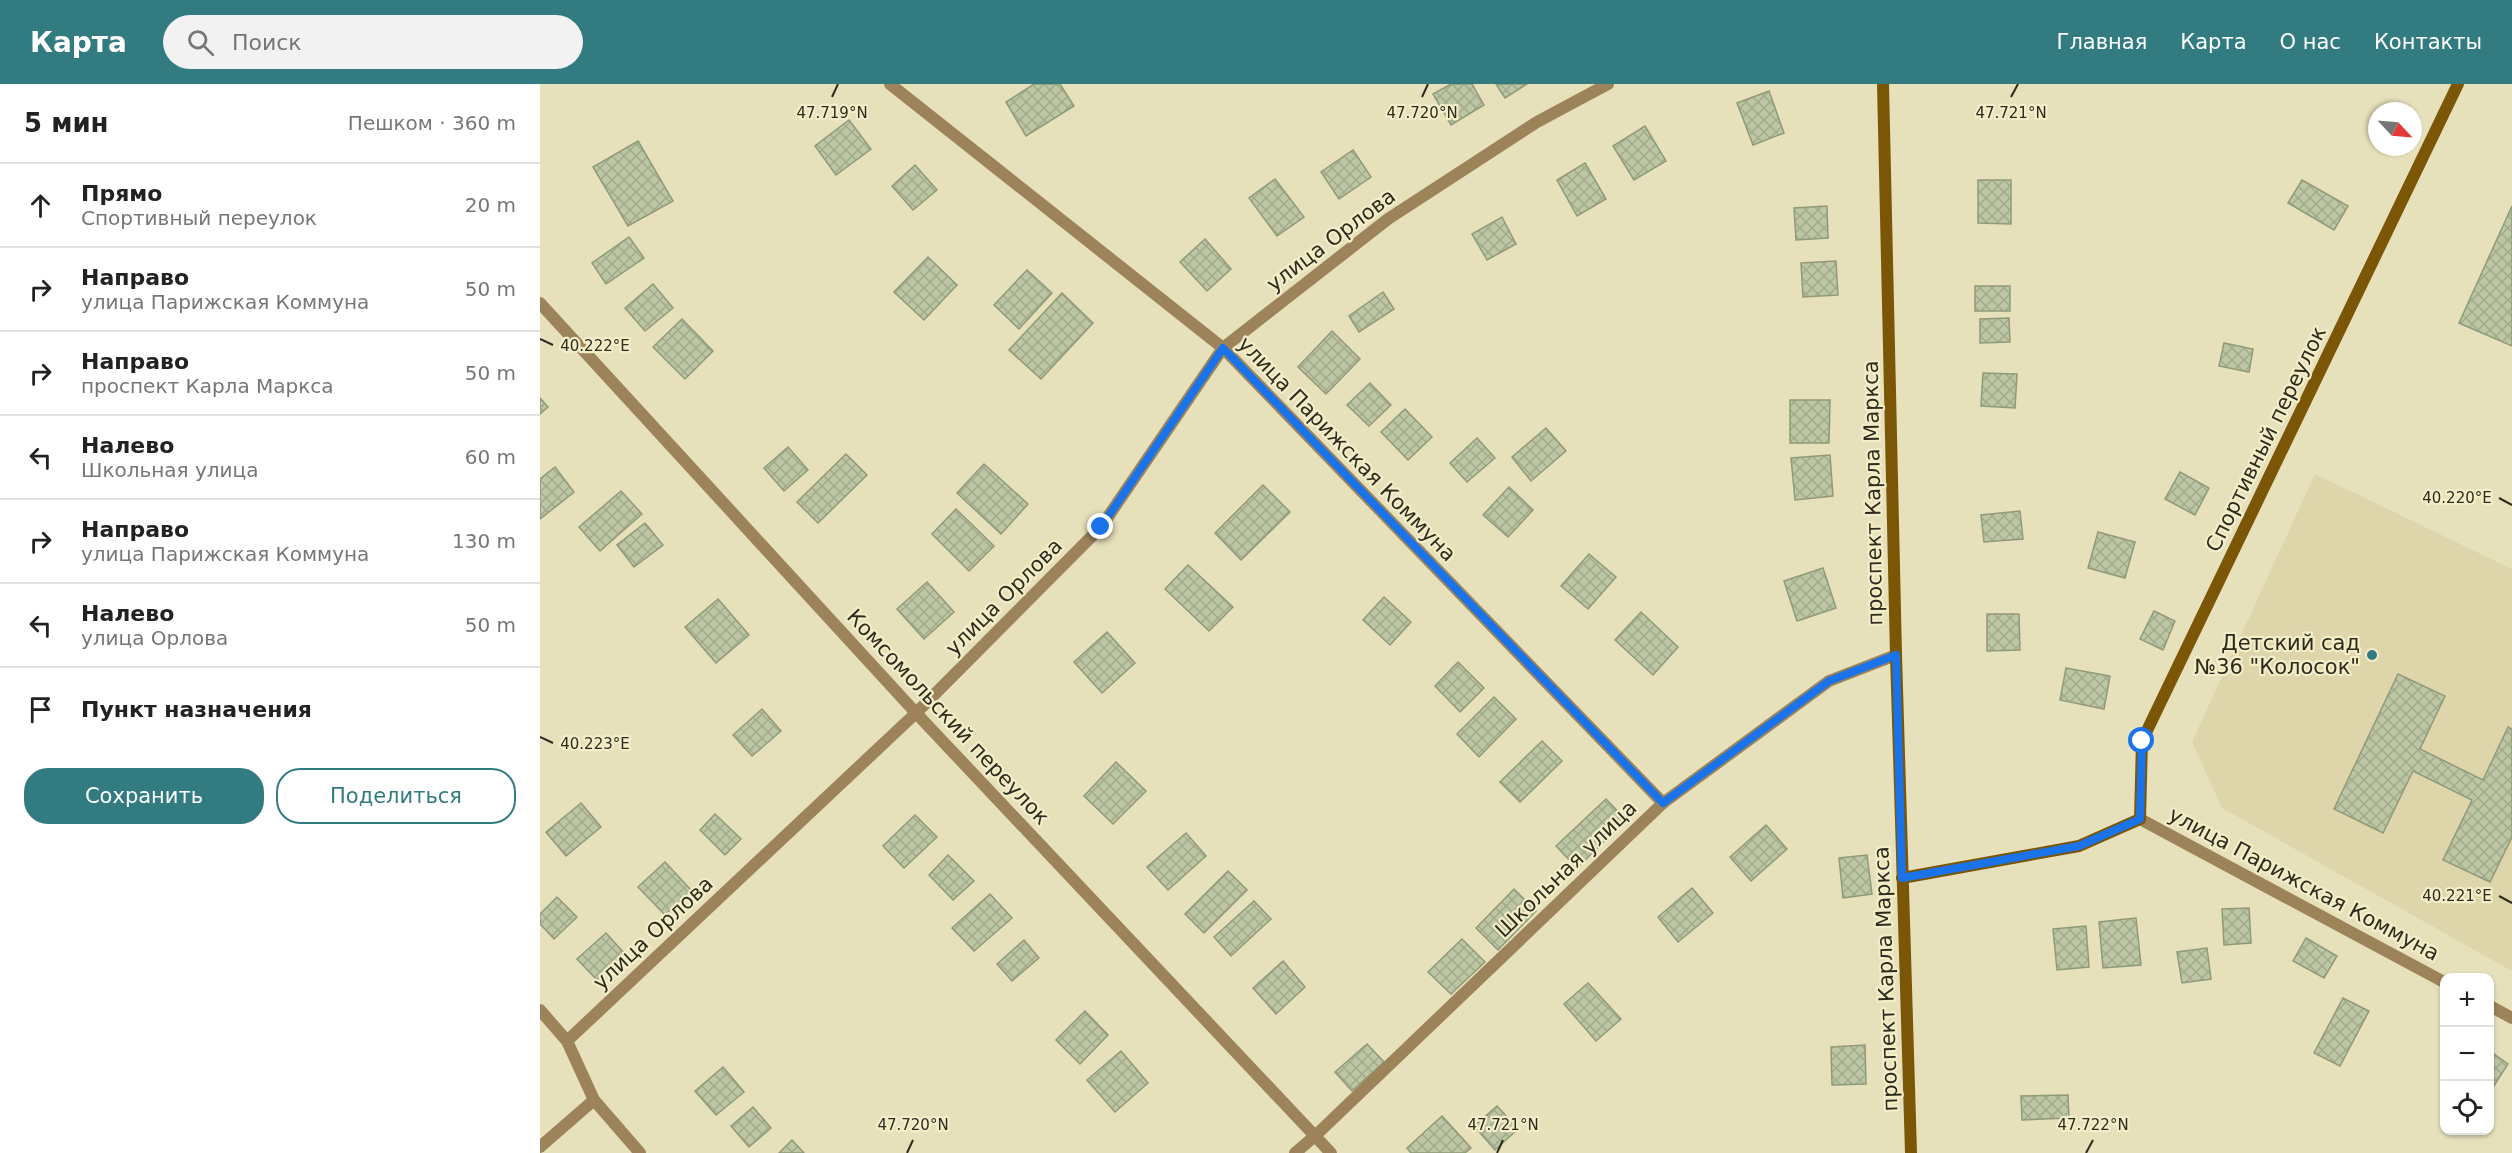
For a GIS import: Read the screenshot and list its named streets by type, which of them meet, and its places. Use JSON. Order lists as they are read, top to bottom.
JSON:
{
  "streets": {
    "main road": ["Спортивный переулок", "улица Парижская Коммуна", "проспект Карла Маркса"],
    "street": ["улица Орлова", "Комсомольский переулок", "Школьная улица"]
  },
  "crossings": [
    ["улица Орлова", "улица Парижская Коммуна"],
    ["улица Орлова", "Комсомольский переулок"],
    ["Спортивный переулок", "улица Парижская Коммуна"],
    ["улица Парижская Коммуна", "проспект Карла Маркса"],
    ["улица Парижская Коммуна", "Школьная улица"],
    ["проспект Карла Маркса", "Школьная улица"],
    ["Комсомольский переулок", "Школьная улица"]
  ],
  "places": ["Детский сад №36 \"Колосок\""],
  "north": "bottom right",
  "page": {
    "header": "Карта",
    "search": "Поиск",
    "nav": [
      "Главная",
      "Карта",
      "О нас",
      "Контакты"
    ],
    "heading": ["5 мин", "Пешком · 360 m"],
    "list": [
      ["Прямо", "Спортивный переулок", "20 m"],
      ["Направо", "улица Парижская Коммуна", "50 m"],
      ["Направо", "проспект Карла Маркса", "50 m"],
      ["Налево", "Школьная улица", "60 m"],
      ["Направо", "улица Парижская Коммуна", "130 m"],
      ["Налево", "улица Орлова", "50 m"],
      "Пункт назначения"
    ],
    "buttons": ["Сохранить", "Поделиться"],
    "map_buttons": ["+", "−"]
  },
  "coordinates": [
    "47.719°N",
    "47.720°N",
    "47.721°N",
    "40.222°E",
    "40.220°E",
    "40.223°E",
    "40.221°E",
    "47.722°N"
  ]
}
